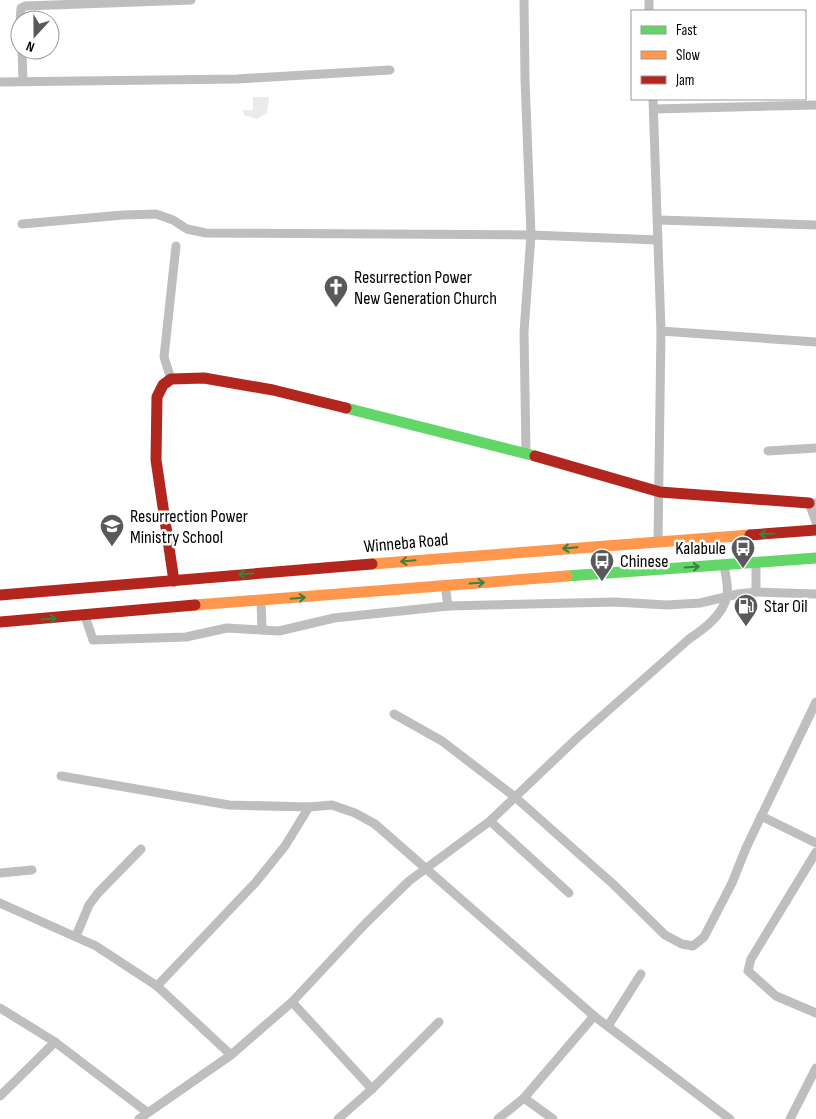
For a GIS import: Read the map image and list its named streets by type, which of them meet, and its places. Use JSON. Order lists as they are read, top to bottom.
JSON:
{
  "streets": {
    "main road": ["Winneba Road"]
  },
  "places": {
    "church": ["Resurrection Power New Generation Church"],
    "school or university": ["Resurrection Power Ministry School"],
    "bus stop": ["Kalabule", "Chinese"],
    "fuel station": ["Star Oil"]
  },
  "legend": ["Fast", "Slow", "Jam"],
  "north": "bottom"
}
